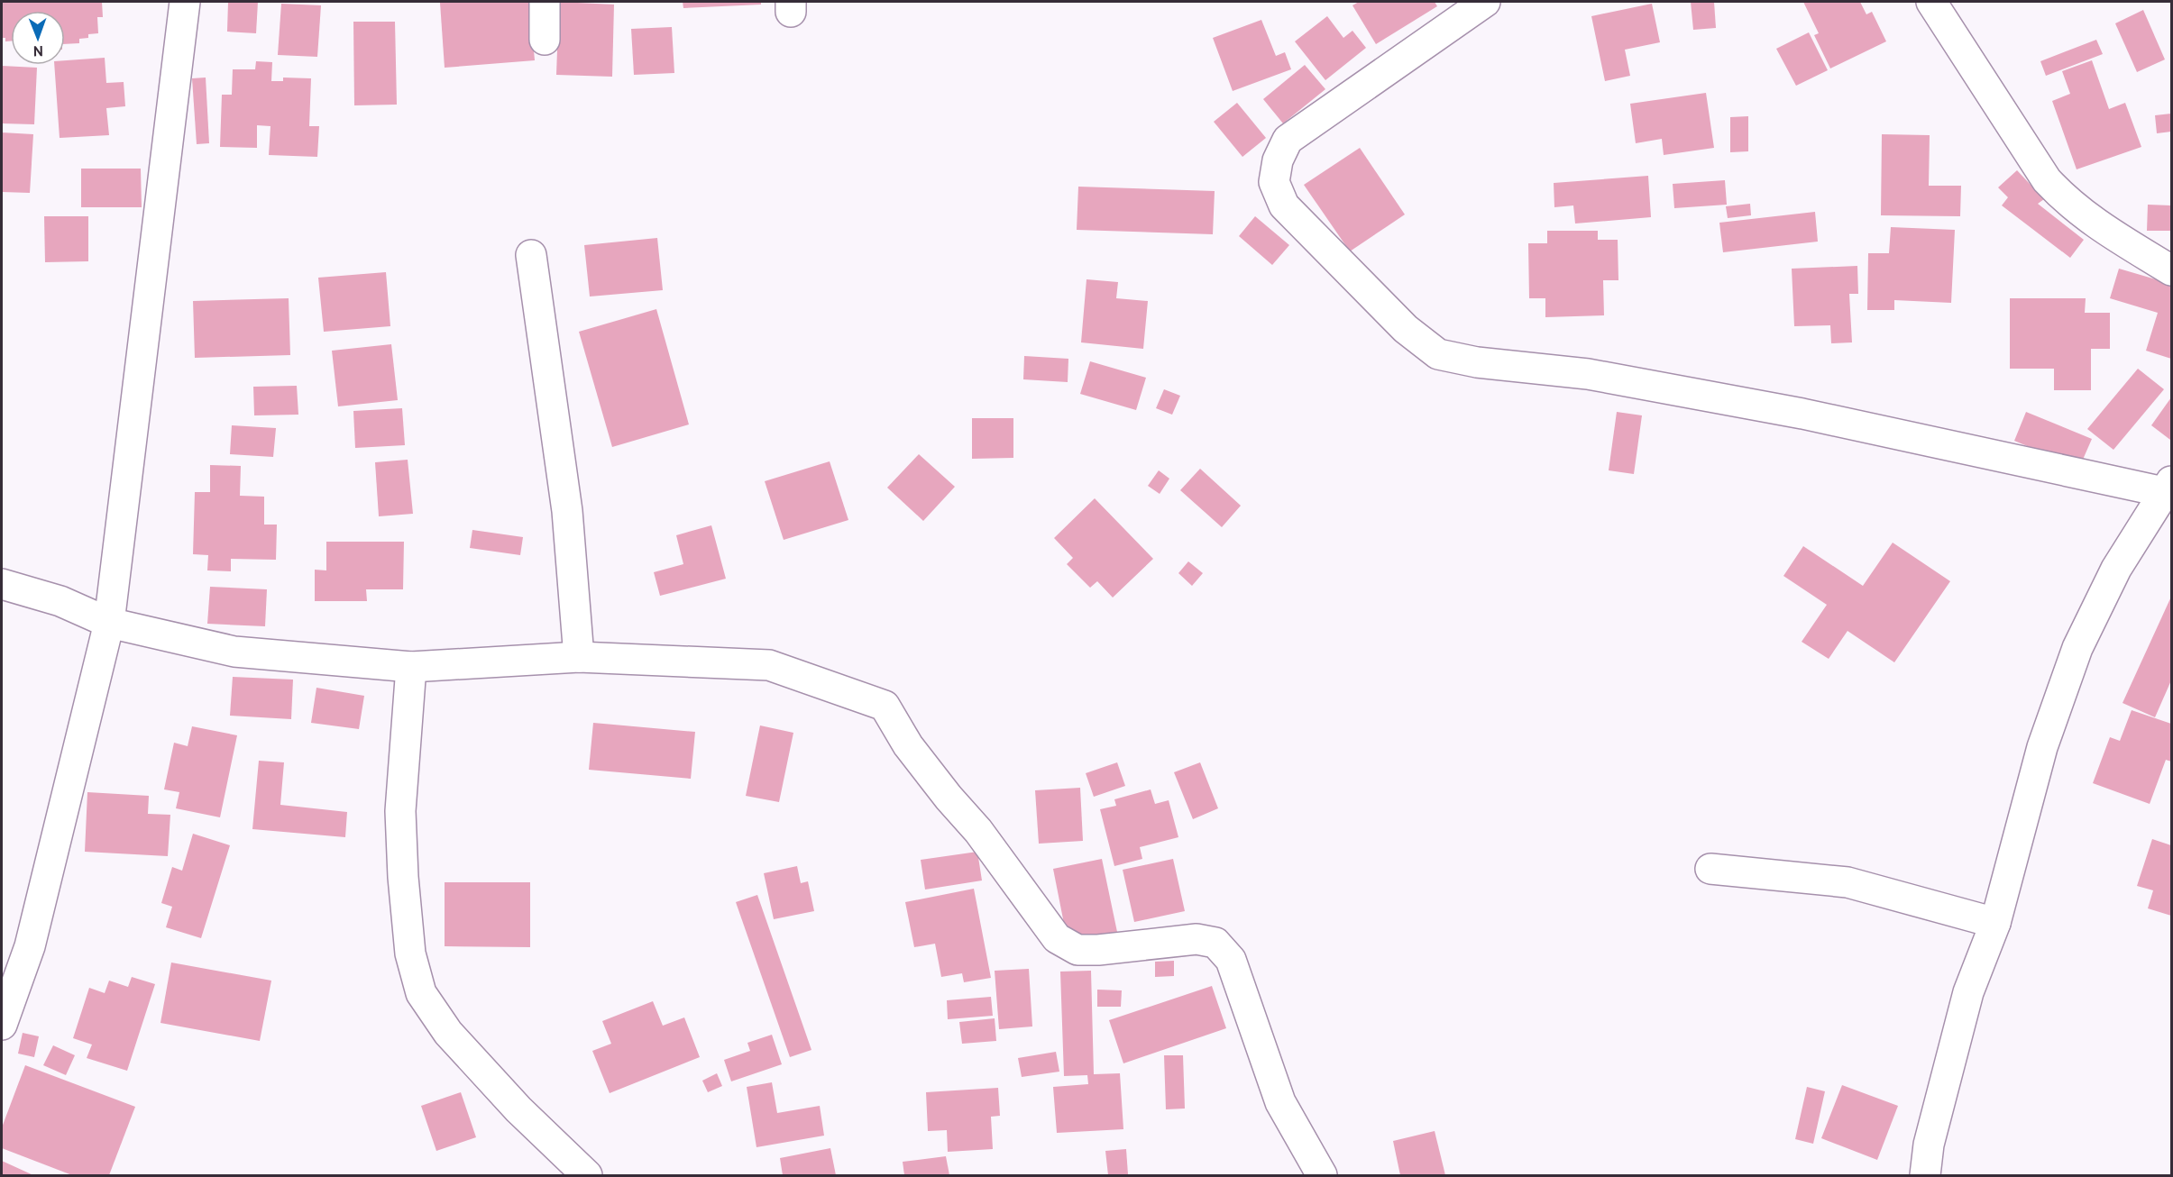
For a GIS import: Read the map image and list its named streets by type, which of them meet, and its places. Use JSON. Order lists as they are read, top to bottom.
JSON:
{
  "north": "bottom"
}
